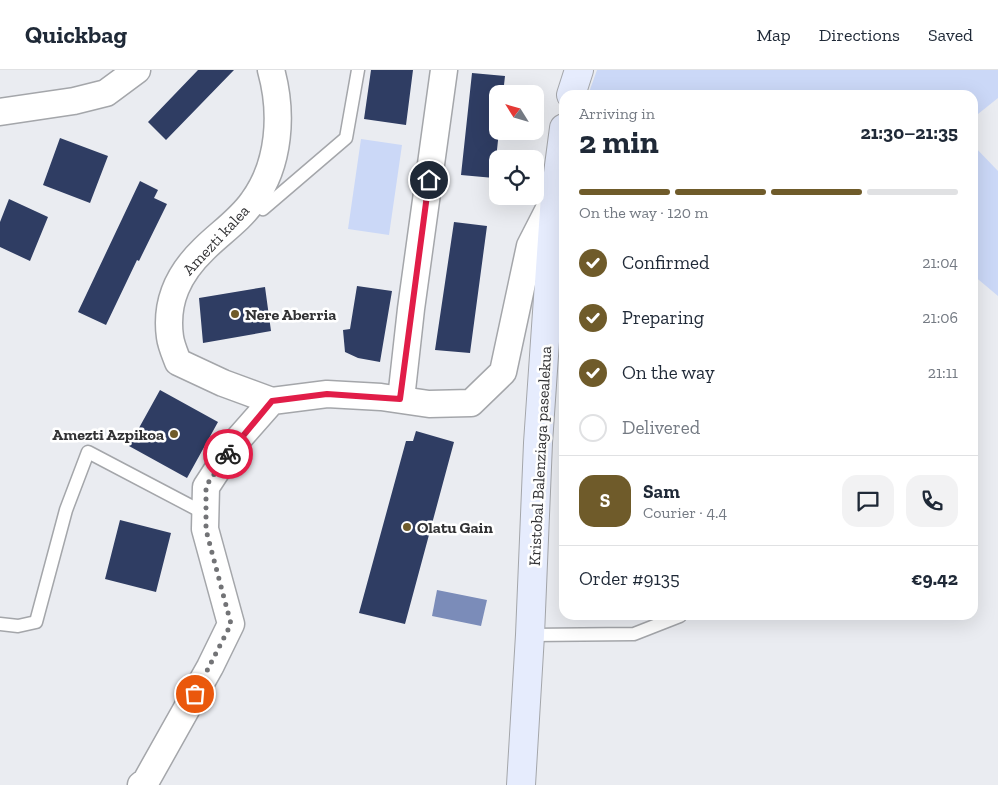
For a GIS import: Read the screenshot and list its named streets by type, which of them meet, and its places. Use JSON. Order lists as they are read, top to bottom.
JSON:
{
  "streets": {
    "street": ["Amezti kalea", "Kristobal Balenziaga pasealekua"]
  },
  "crossings": [
    ["Amezti kalea", "Kristobal Balenziaga pasealekua"]
  ],
  "places": ["Nere Aberria", "Amezti Azpikoa", "Olatu Gain"],
  "north": "top left",
  "page": {
    "header": "Quickbag",
    "nav": ["Map", "Directions", "Saved"],
    "heading": ["2 min", "Arriving in", "21:30–21:35"],
    "panel": [
      "Sam",
      "Courier · 4.4",
      "Order #9135",
      "€9.42"
    ],
    "bar": "On the way · 120 m",
    "list": [
      ["Confirmed", "21:04"],
      ["Preparing", "21:06"],
      ["On the way", "21:11"],
      "Delivered"
    ],
    "round": "S"
  }
}
